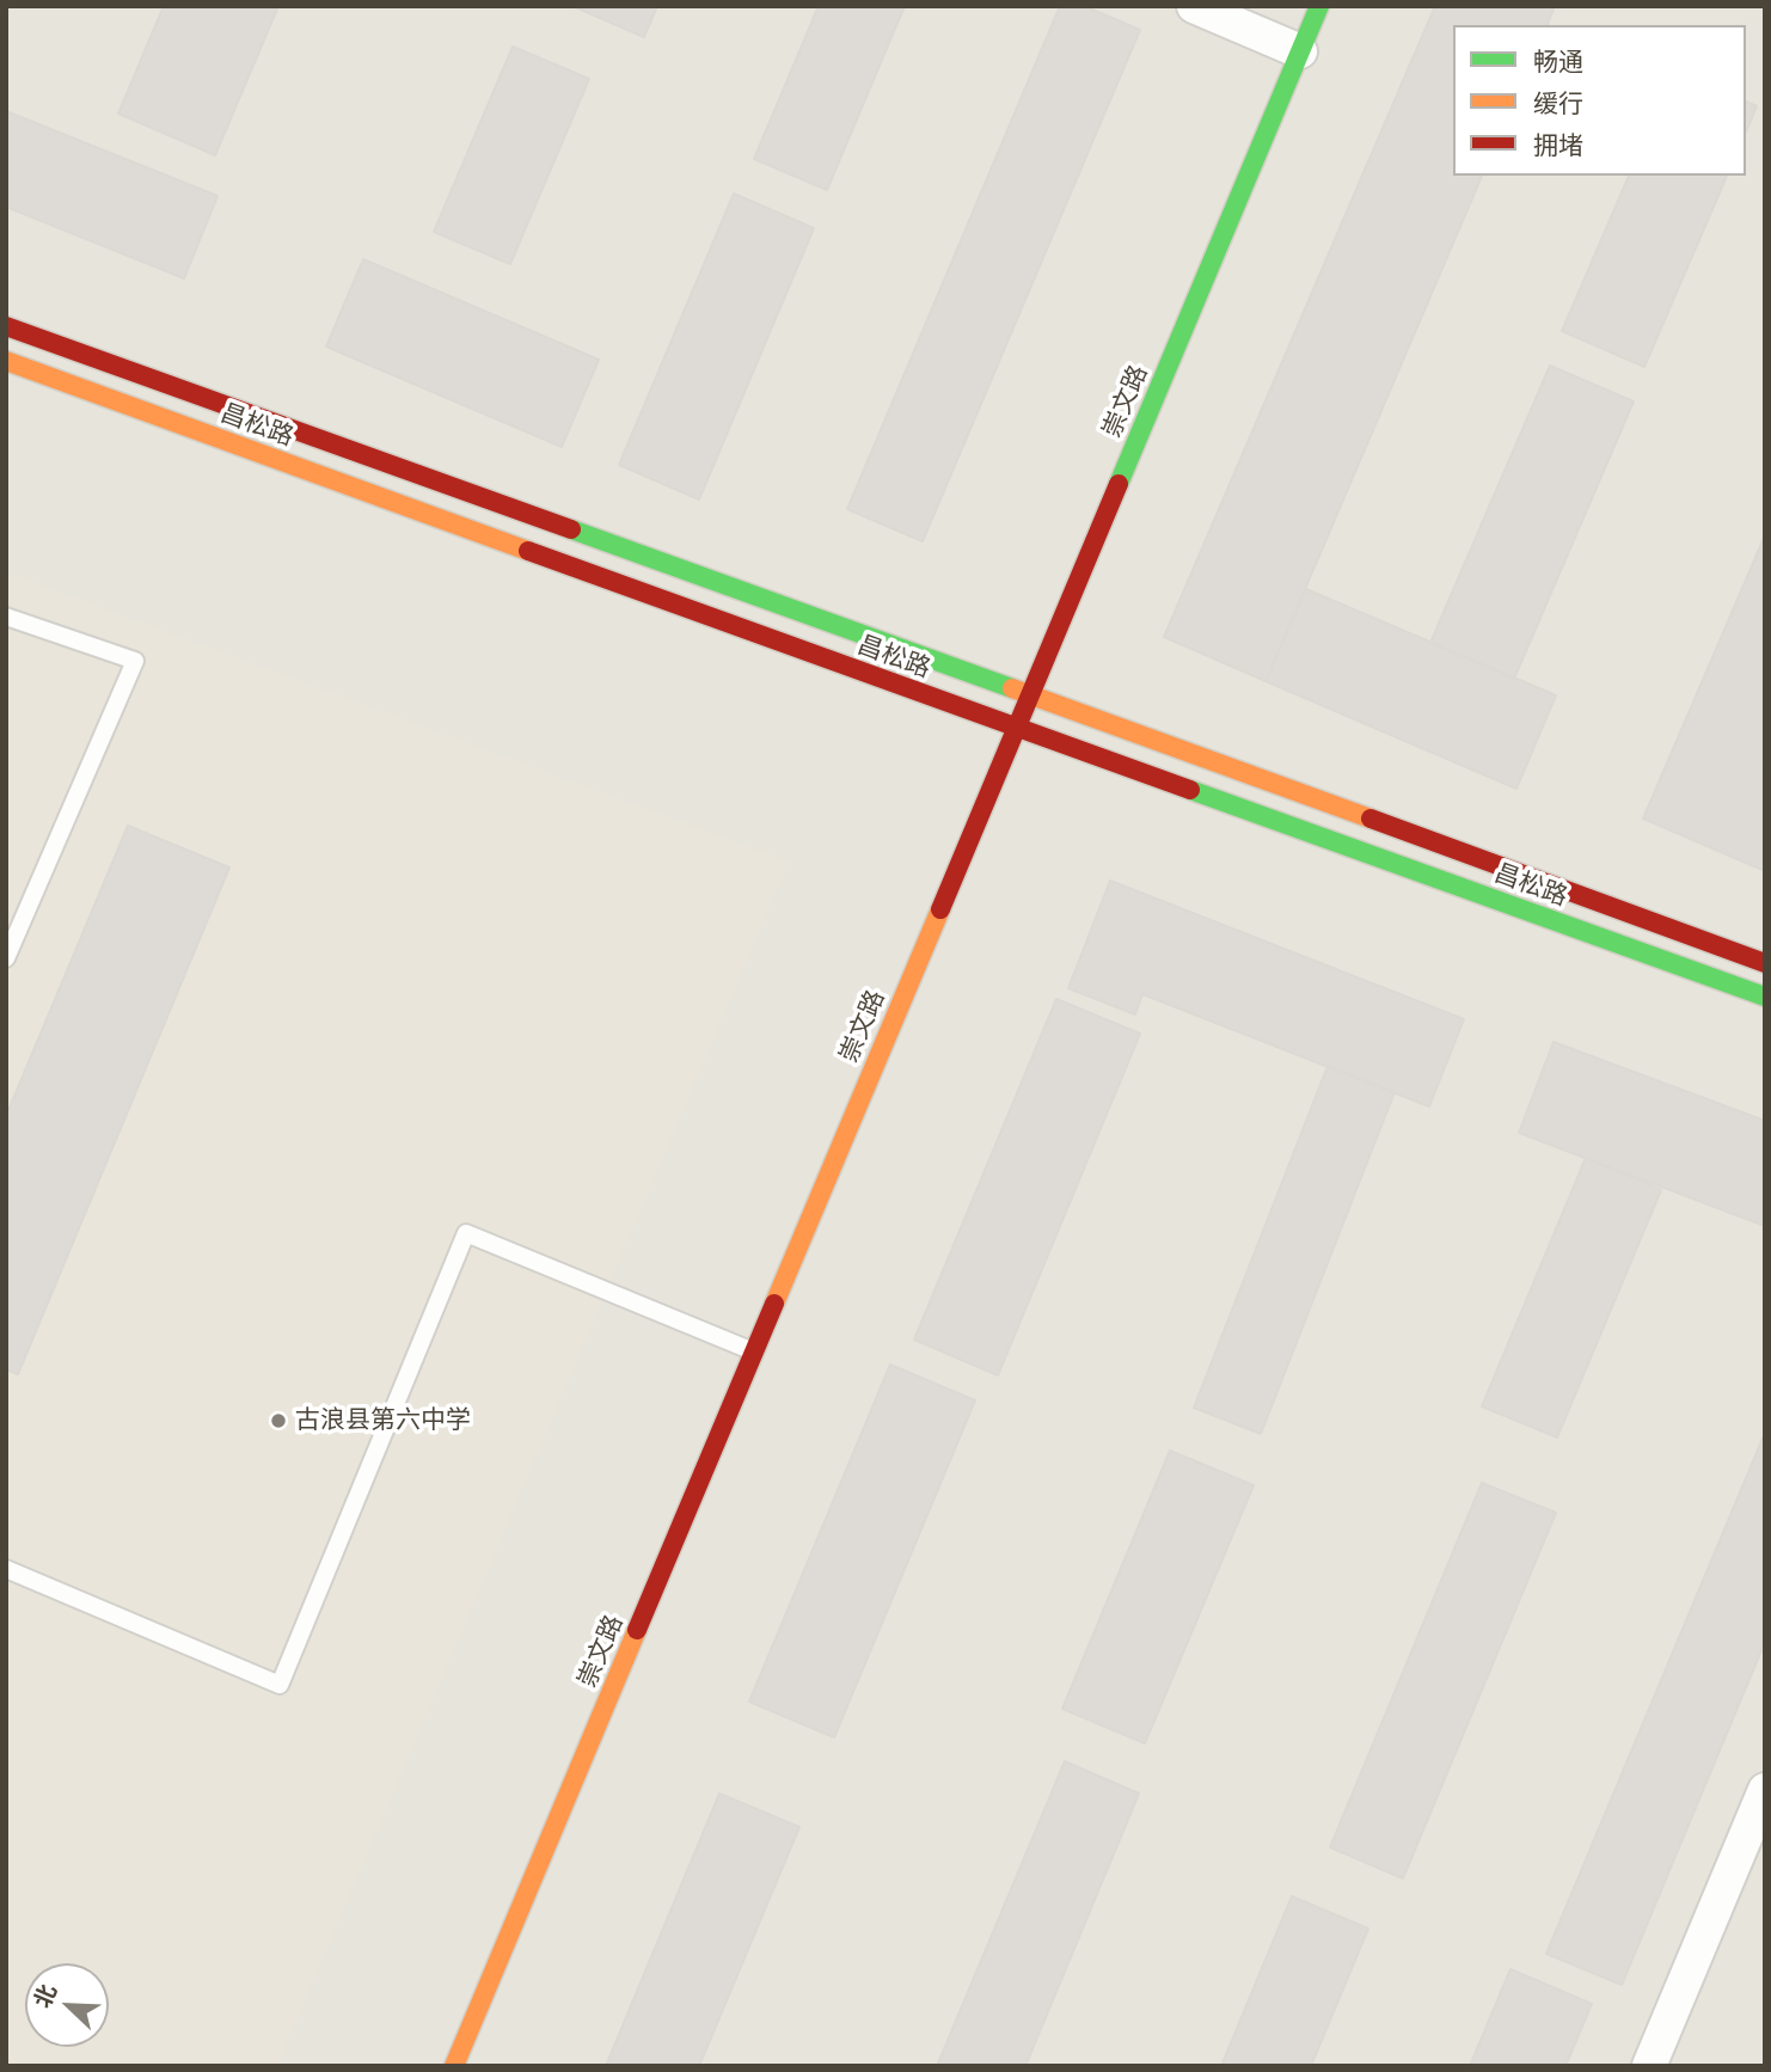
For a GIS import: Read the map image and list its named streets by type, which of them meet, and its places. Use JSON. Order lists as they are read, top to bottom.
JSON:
{
  "streets": {
    "main road": ["崇文路", "昌松路"]
  },
  "crossings": [
    ["崇文路", "昌松路"]
  ],
  "places": ["古浪县第六中学"],
  "legend": ["畅通", "缓行", "拥堵"],
  "north": "top left"
}
